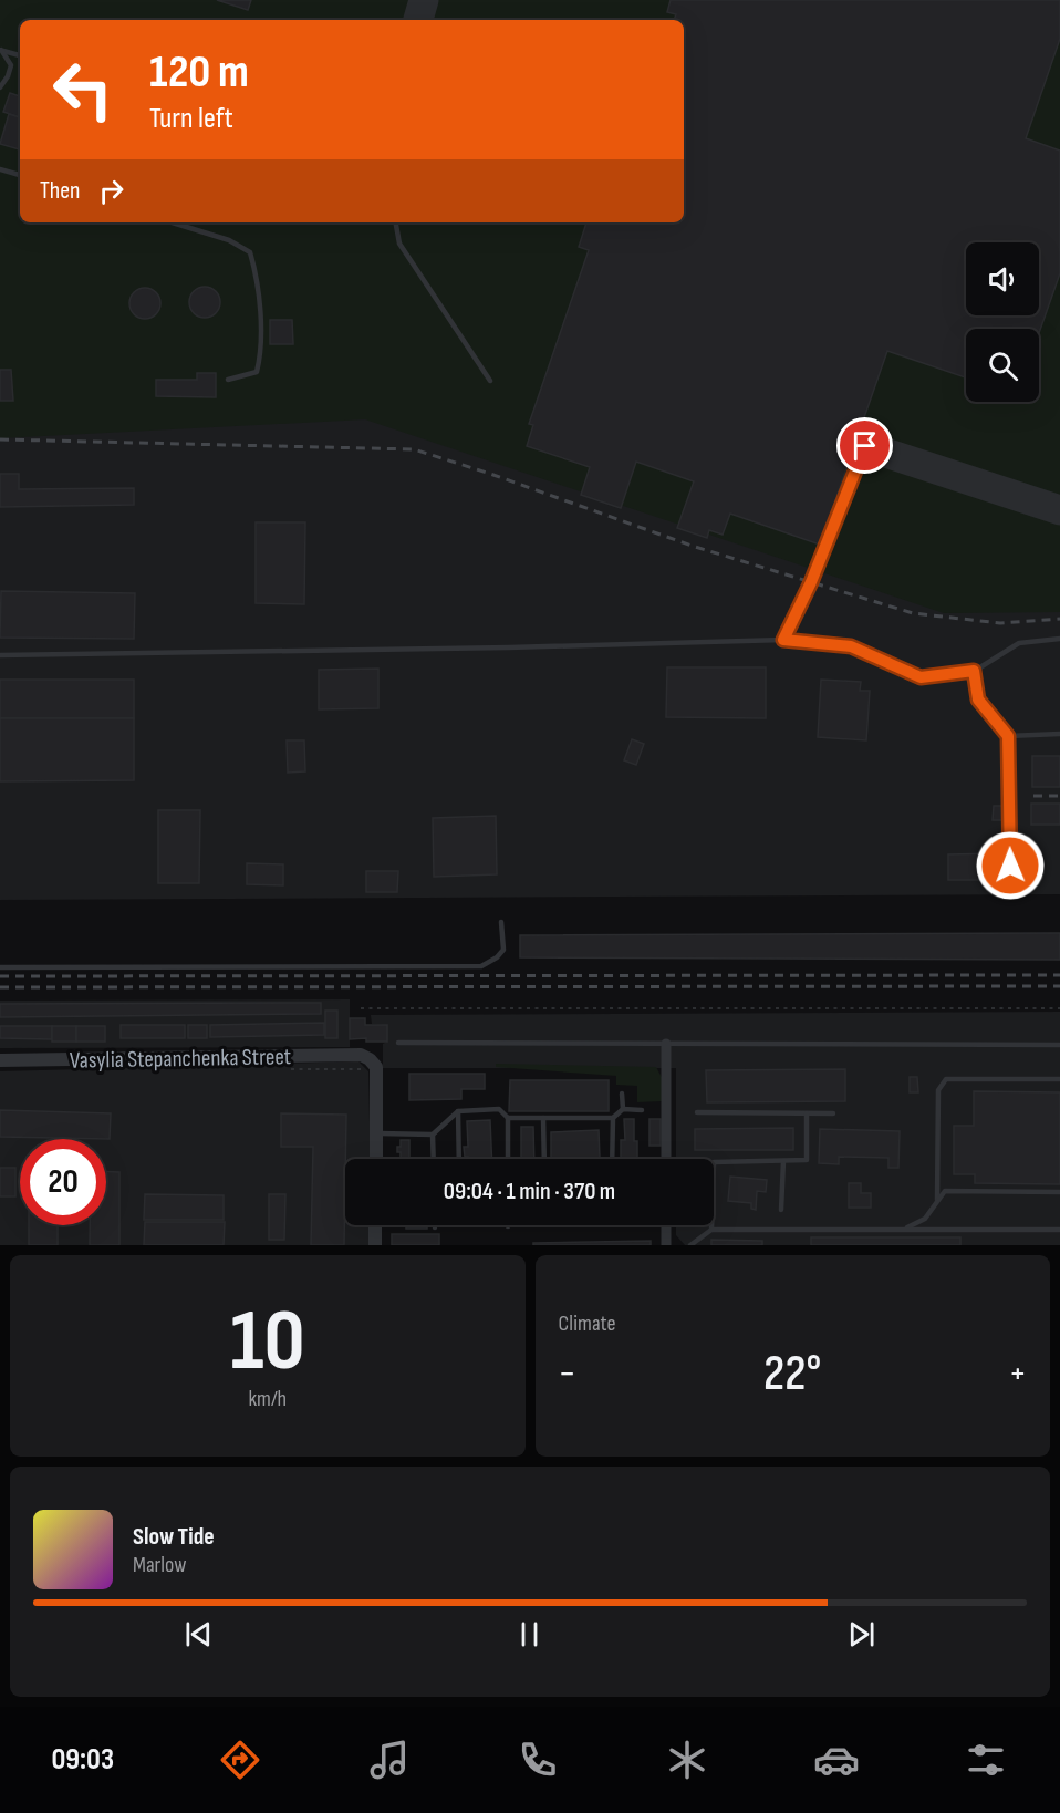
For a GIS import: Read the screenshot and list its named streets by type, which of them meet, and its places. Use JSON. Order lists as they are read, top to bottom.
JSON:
{
  "streets": {
    "street": ["Vasylia Stepanchenka Street"]
  },
  "page": {
    "turn": ["120 m", "Turn left"],
    "then": "Then",
    "limit": "20",
    "trip": "09:04 · 1 min · 370 m",
    "tile": [
      ["10", "km/h"],
      "Climate"
    ],
    "heat": ["−", "22°", "+"],
    "song": ["Slow Tide", "Marlow"],
    "tabs": "09:03"
  }
}
